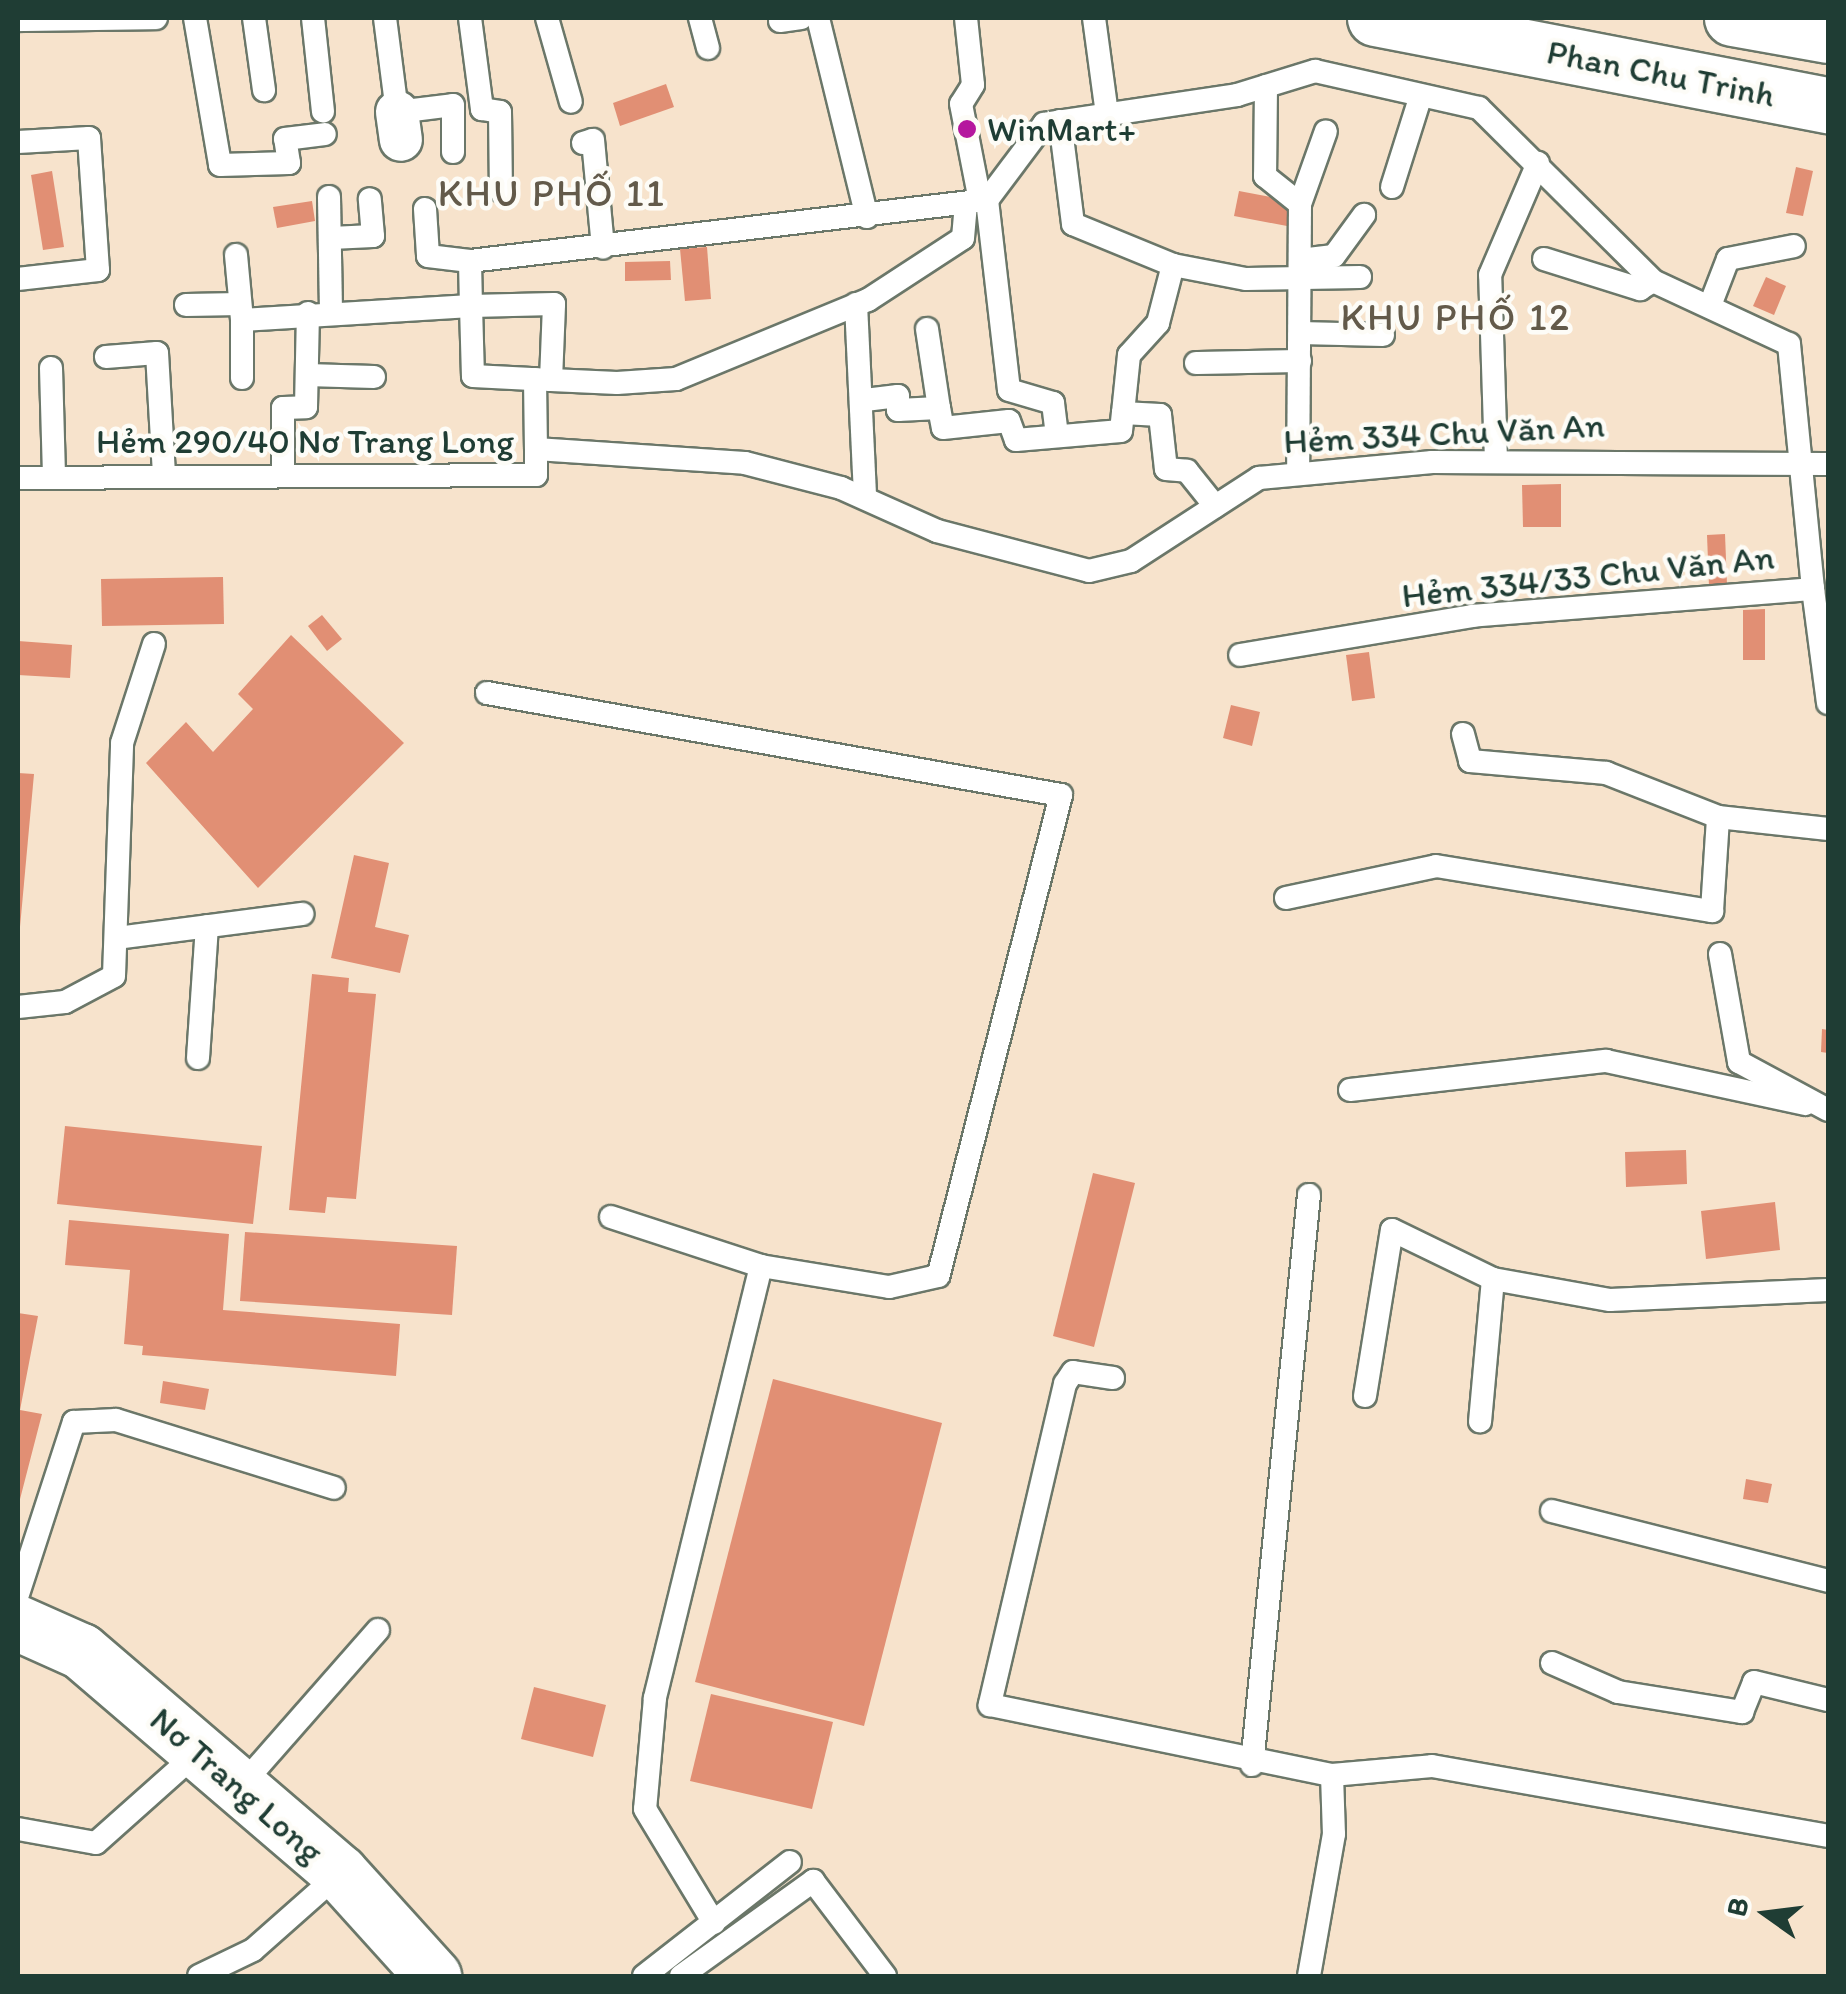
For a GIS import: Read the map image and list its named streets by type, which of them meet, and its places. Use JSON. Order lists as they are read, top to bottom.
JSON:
{
  "streets": {
    "street": ["Phan Chu Trinh", "Nơ Trang Long"],
    "lane": ["Hẻm 334 Chu Văn An", "Hẻm 290/40 Nơ Trang Long", "Hẻm 334/33 Chu Văn An"]
  },
  "crossings": [
    ["Hẻm 334 Chu Văn An", "Hẻm 290/40 Nơ Trang Long"],
    ["Hẻm 334 Chu Văn An", "Hẻm 334/33 Chu Văn An"]
  ],
  "districts": ["KHU PHỐ 11", "KHU PHỐ 12"],
  "places": ["WinMart+"],
  "north": "left"
}
